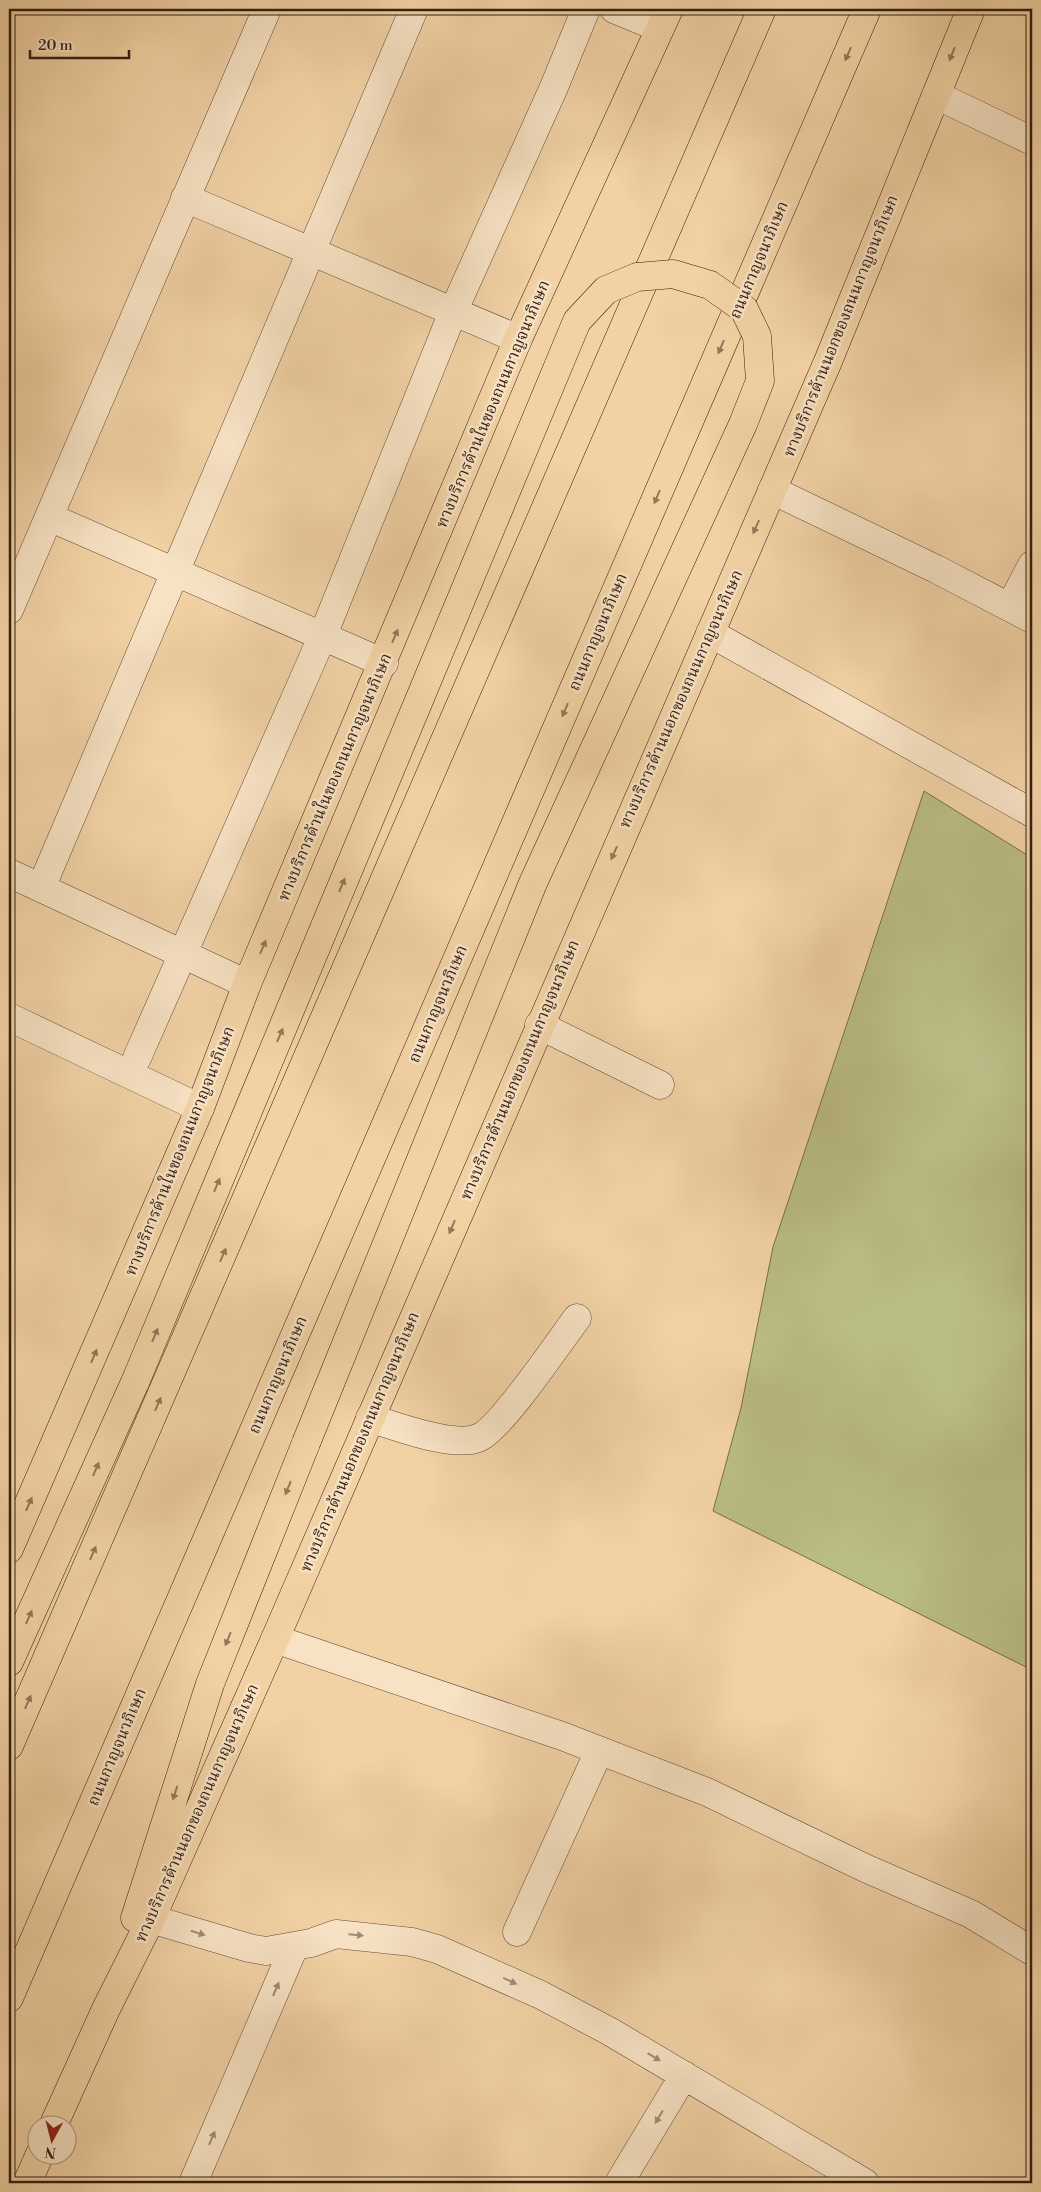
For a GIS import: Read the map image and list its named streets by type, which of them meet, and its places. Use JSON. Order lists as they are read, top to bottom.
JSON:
{
  "streets": {
    "main road": ["ถนนกาญจนาภิเษก", "ทางบริการด้านนอกของถนนกาญจนาภิเษก", "ทางบริการด้านในของถนนกาญจนาภิเษก"]
  },
  "scale_bar": "20 m",
  "north": "bottom"
}
